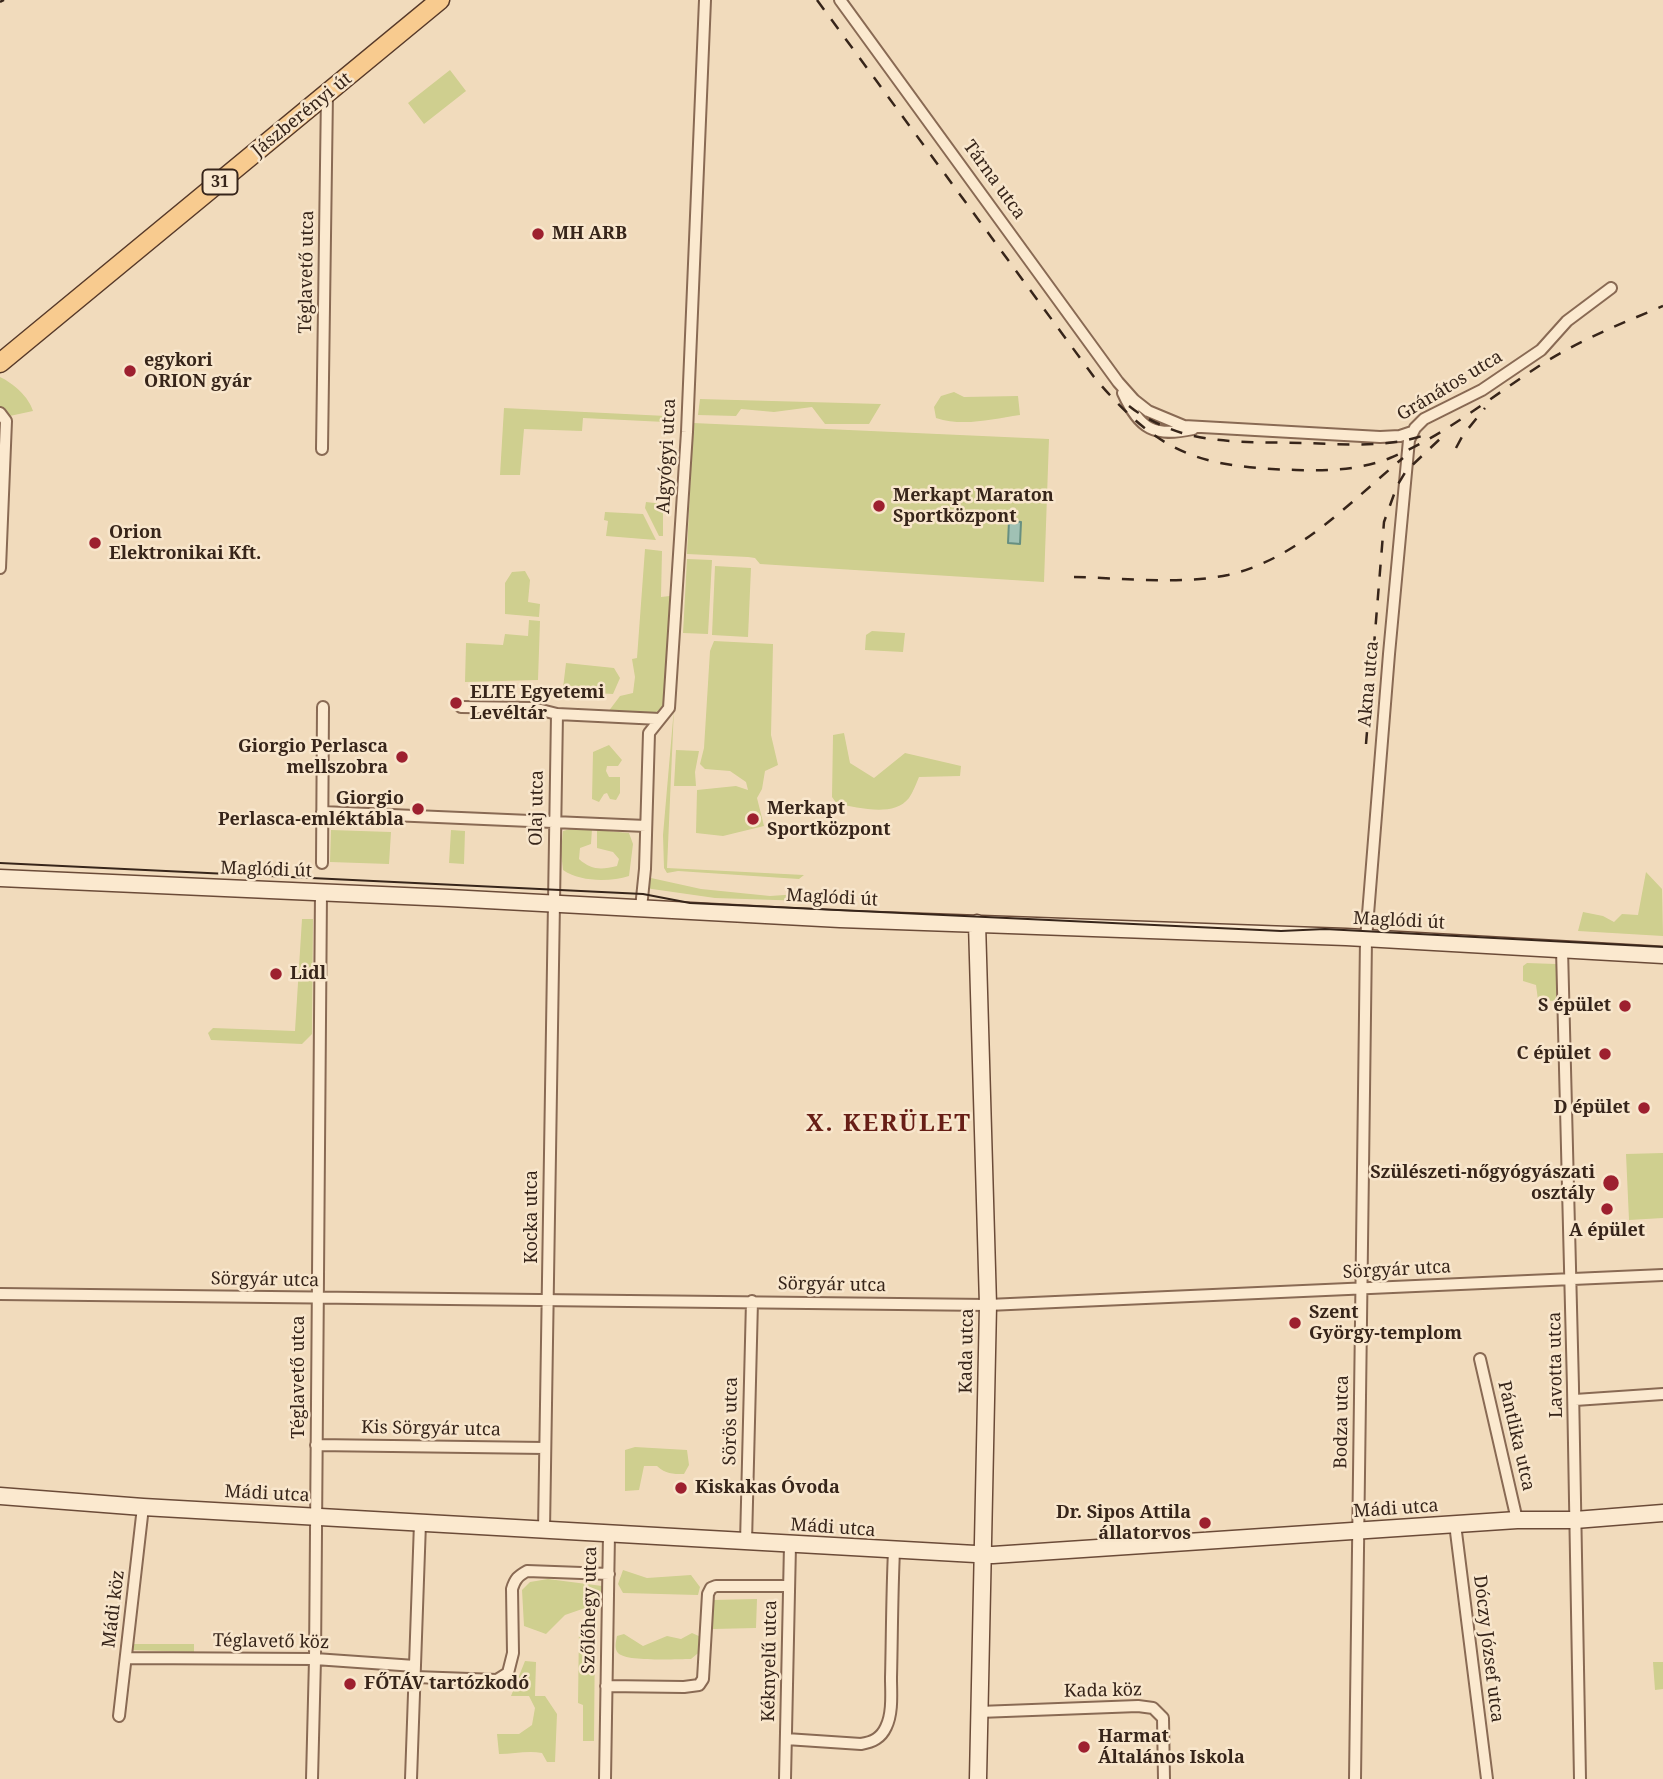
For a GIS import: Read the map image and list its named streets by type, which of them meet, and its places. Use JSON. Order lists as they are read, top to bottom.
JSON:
{
  "streets": {
    "main road": ["Jászberényi út", "31"],
    "street": [
      "Tárna utca",
      "Téglavető utca",
      "Gránátos utca",
      "Algyógyi utca",
      "Akna utca",
      "Olaj utca",
      "Maglódi út",
      "Kocka utca",
      "Sörgyár utca",
      "Kada utca",
      "Lavotta utca",
      "Sörös utca",
      "Bodza utca",
      "Kis Sörgyár utca",
      "Pántlika utca",
      "Mádi utca",
      "Mádi köz",
      "Szőlőhegy utca",
      "Téglavető köz",
      "Dóczy József utca",
      "Kéknyelű utca",
      "Kada köz"
    ]
  },
  "crossings": [
    ["Jászberényi út", "Téglavető utca"],
    ["Tárna utca", "Gránátos utca"],
    ["Téglavető utca", "Maglódi út"],
    ["Téglavető utca", "Sörgyár utca"],
    ["Téglavető utca", "Kis Sörgyár utca"],
    ["Téglavető utca", "Mádi utca"],
    ["Téglavető utca", "Téglavető köz"],
    ["Gránátos utca", "Akna utca"],
    ["Algyógyi utca", "Maglódi út"],
    ["Akna utca", "Maglódi út"],
    ["Akna utca", "Bodza utca"],
    ["Olaj utca", "Maglódi út"],
    ["Olaj utca", "Kocka utca"],
    ["Maglódi út", "Kocka utca"],
    ["Maglódi út", "Kada utca"],
    ["Maglódi út", "Lavotta utca"],
    ["Maglódi út", "Bodza utca"],
    ["Kocka utca", "Sörgyár utca"],
    ["Kocka utca", "Kis Sörgyár utca"],
    ["Kocka utca", "Mádi utca"],
    ["Sörgyár utca", "Kada utca"],
    ["Sörgyár utca", "Lavotta utca"],
    ["Sörgyár utca", "Sörös utca"],
    ["Sörgyár utca", "Bodza utca"],
    ["Kada utca", "Mádi utca"],
    ["Kada utca", "Kada köz"],
    ["Lavotta utca", "Mádi utca"],
    ["Sörös utca", "Mádi utca"],
    ["Bodza utca", "Mádi utca"],
    ["Pántlika utca", "Mádi utca"],
    ["Mádi utca", "Mádi köz"],
    ["Mádi utca", "Szőlőhegy utca"],
    ["Mádi utca", "Dóczy József utca"],
    ["Mádi utca", "Kéknyelű utca"],
    ["Mádi köz", "Téglavető köz"],
    ["Szőlőhegy utca", "Téglavető köz"],
    ["Szőlőhegy utca", "Kéknyelű utca"]
  ],
  "districts": ["X. KERÜLET"],
  "places": [
    "MH ARB",
    "egykori ORION gyár",
    "Merkapt Maraton Sportközpont",
    "Orion Elektronikai Kft.",
    "ELTE Egyetemi Levéltár",
    "Giorgio Perlasca mellszobra",
    "Giorgio Perlasca-emléktábla",
    "Merkapt Sportközpont",
    "Lidl",
    "S épület",
    "C épület",
    "D épület",
    "Szülészeti-nőgyógyászati osztály",
    "A épület",
    "Szent György-templom",
    "Kiskakas Óvoda",
    "Dr. Sipos Attila állatorvos",
    "FŐTÁV tartózkodó",
    "Harmat Általános Iskola"
  ]
}
